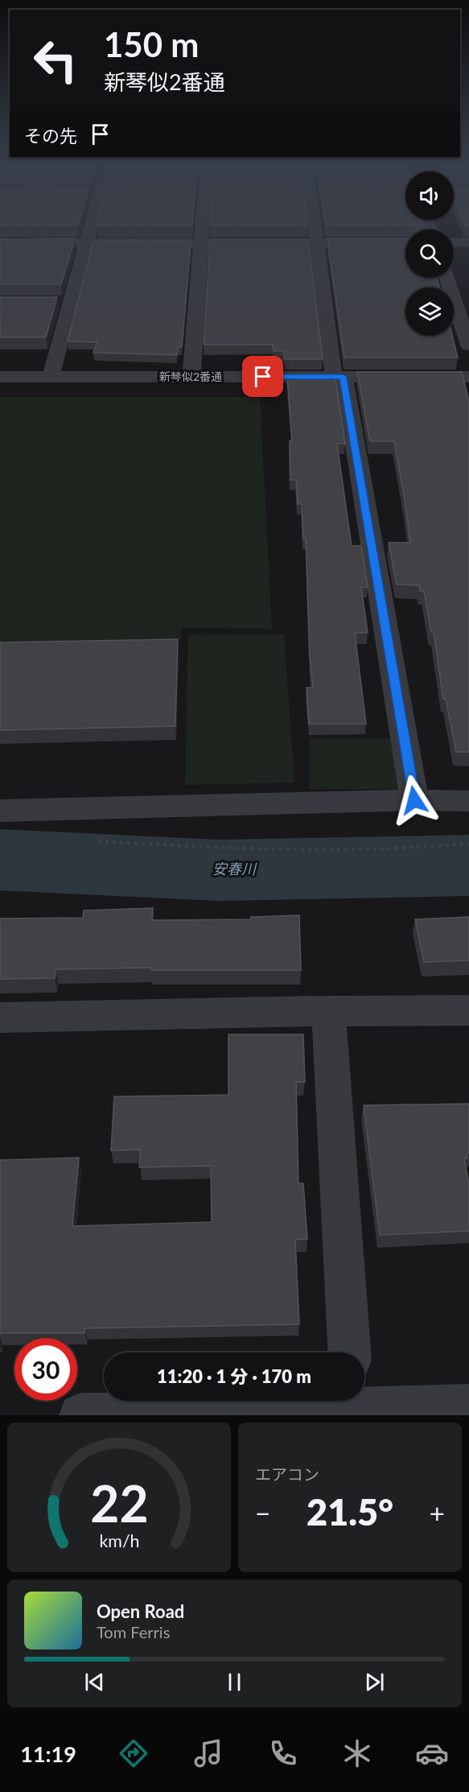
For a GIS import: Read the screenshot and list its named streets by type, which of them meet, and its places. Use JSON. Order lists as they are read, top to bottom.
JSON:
{
  "streets": {
    "street": ["新琴似2番通"]
  },
  "water": ["安春川"],
  "page": {
    "turn": ["150 m", "新琴似2番通"],
    "then": "その先",
    "limit": "30",
    "trip": "11:20 · 1 分 · 170 m",
    "tile": "エアコン",
    "heat": ["−", "21.5°", "+"],
    "song": ["Open Road", "Tom Ferris"],
    "tabs": "11:19",
    "gauge": ["22", "km/h"]
  }
}
